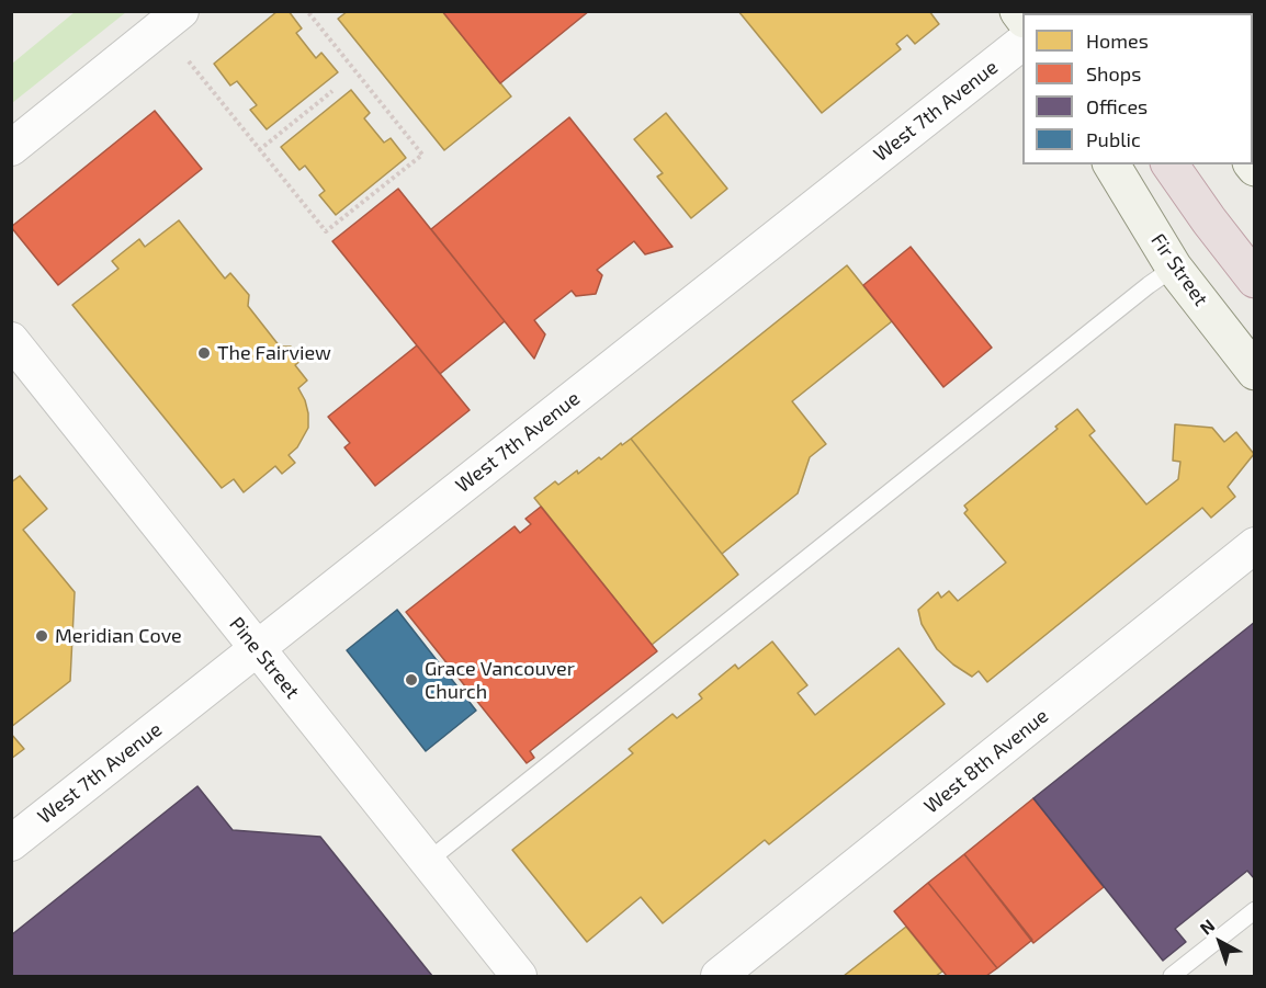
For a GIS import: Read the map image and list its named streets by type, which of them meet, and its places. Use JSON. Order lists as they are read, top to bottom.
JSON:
{
  "streets": {
    "street": [
      "West 7th Avenue",
      "Fir Street",
      "Pine Street",
      "West 8th Avenue"
    ]
  },
  "crossings": [
    ["West 7th Avenue", "Pine Street"]
  ],
  "places": ["The Fairview", "Meridian Cove", "Grace Vancouver Church"],
  "legend": [
    "Homes",
    "Shops",
    "Offices",
    "Public"
  ],
  "north": "top left"
}
